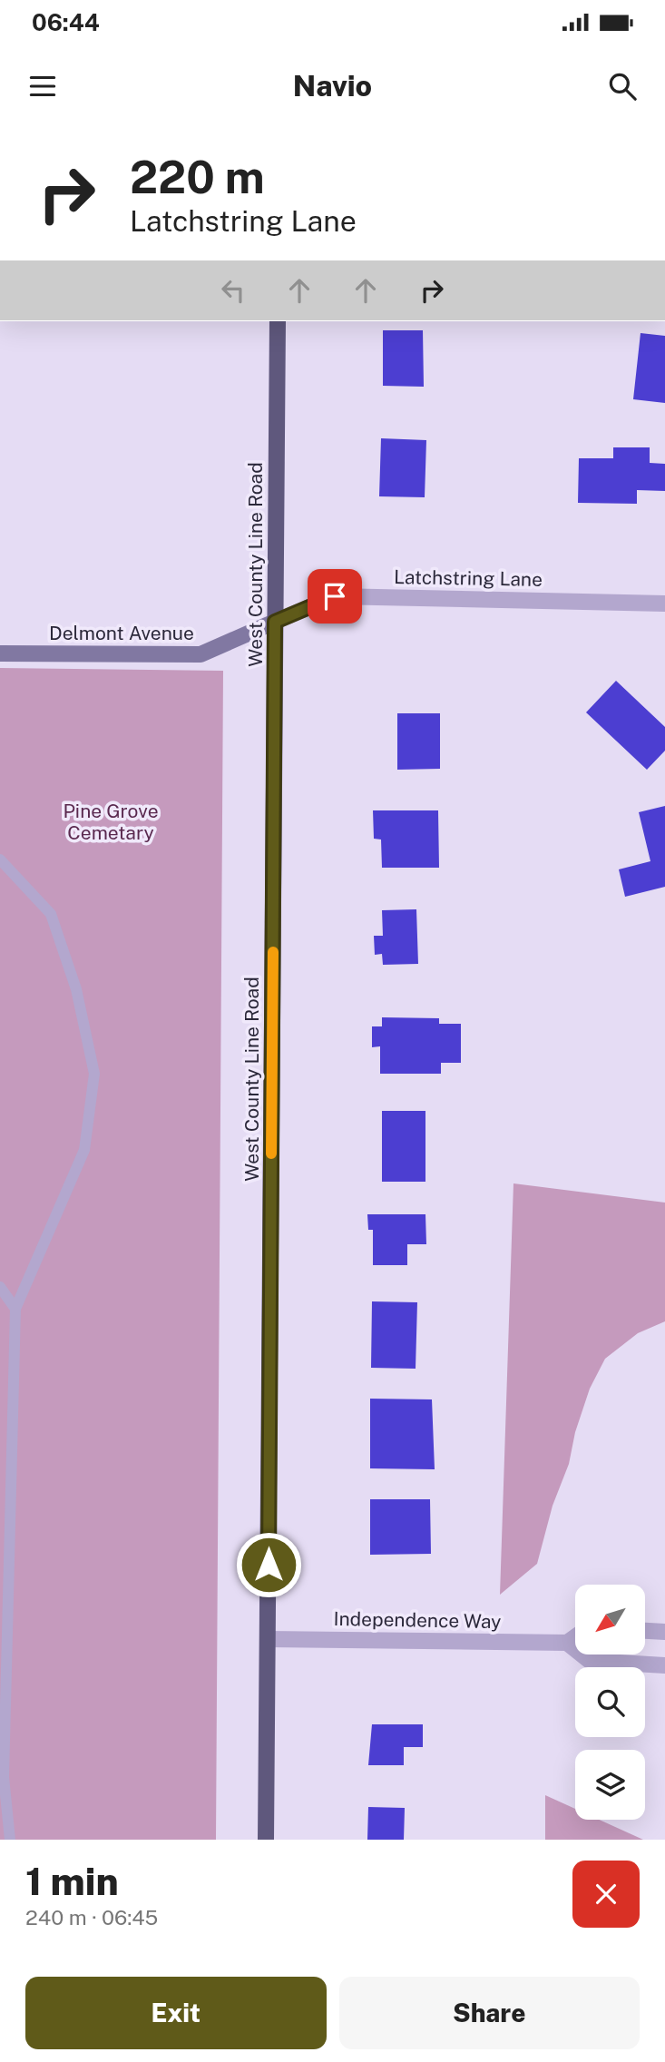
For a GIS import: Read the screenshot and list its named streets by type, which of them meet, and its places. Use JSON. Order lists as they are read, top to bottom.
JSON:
{
  "streets": {
    "main road": ["West County Line Road"],
    "street": ["Latchstring Lane", "Delmont Avenue", "Independence Way"]
  },
  "crossings": [
    ["West County Line Road", "Latchstring Lane"],
    ["West County Line Road", "Delmont Avenue"],
    ["West County Line Road", "Independence Way"],
    ["Latchstring Lane", "Delmont Avenue"]
  ],
  "parks": ["Pine Grove Cemetary"],
  "north": "bottom left",
  "page": {
    "status": "06:44",
    "header": "Navio",
    "turn": ["220 m", "Latchstring Lane"],
    "heading": ["1 min", "240 m · 06:45"],
    "buttons": ["Exit", "Share"]
  }
}
